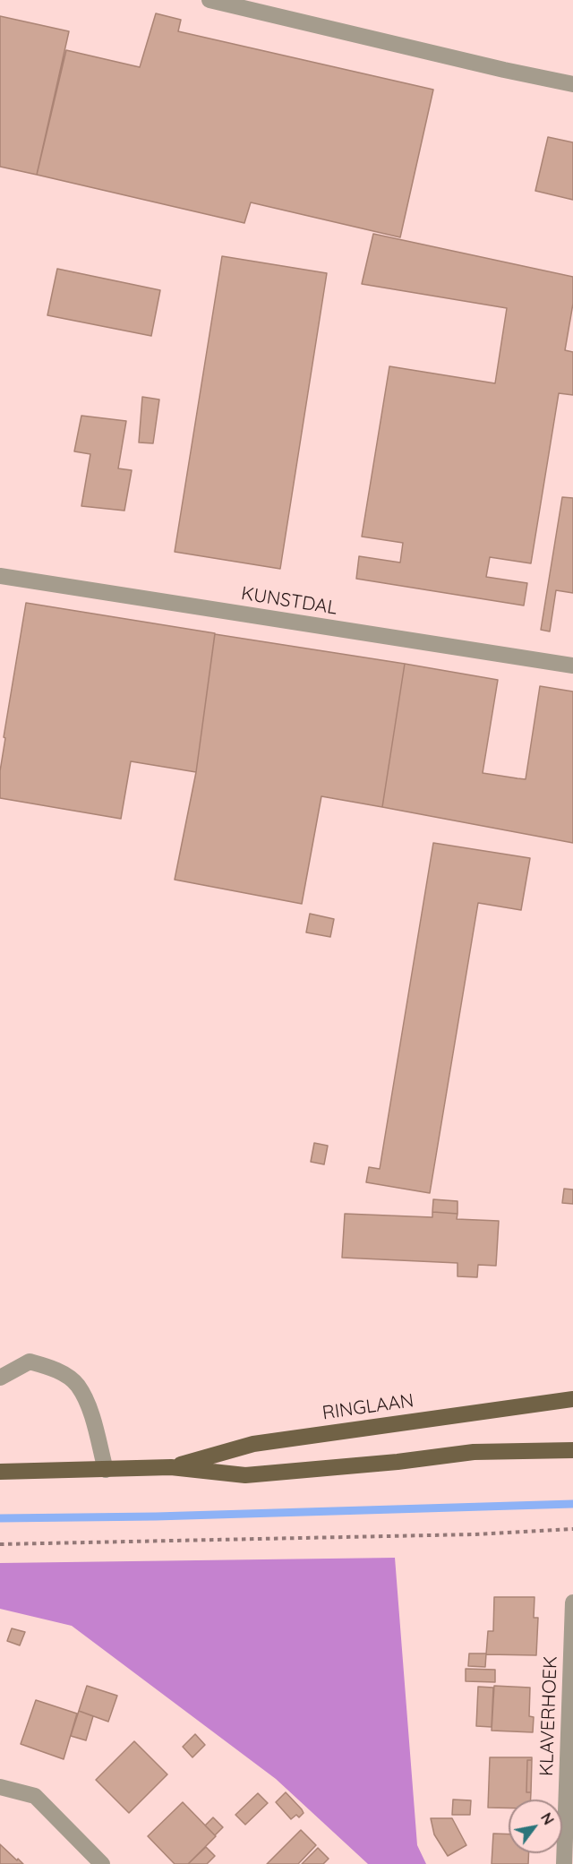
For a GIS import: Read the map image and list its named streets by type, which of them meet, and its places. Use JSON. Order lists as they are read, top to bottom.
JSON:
{
  "streets": {
    "main road": ["RINGLAAN"],
    "street": ["KUNSTDAL", "KLAVERHOEK"]
  },
  "north": "top right"
}
